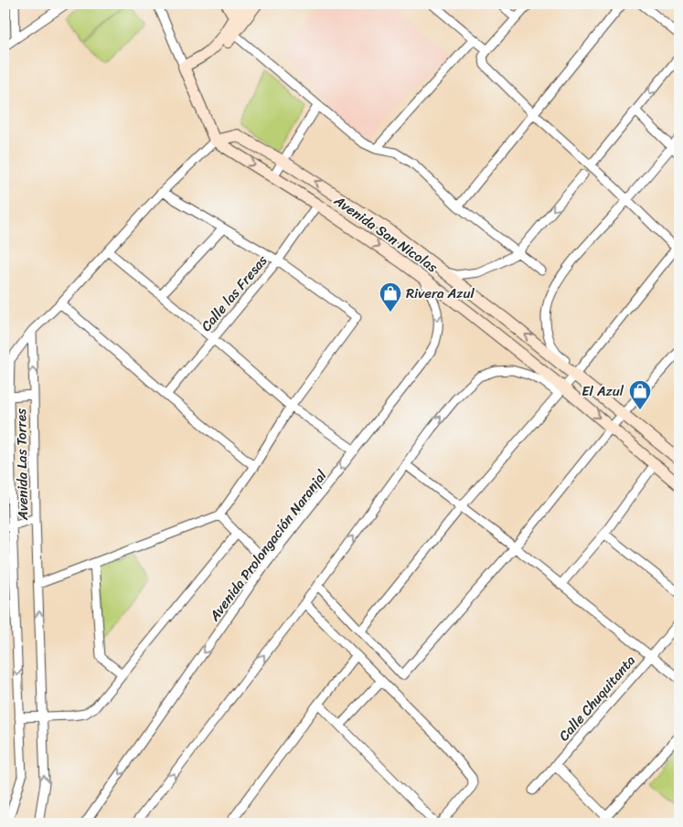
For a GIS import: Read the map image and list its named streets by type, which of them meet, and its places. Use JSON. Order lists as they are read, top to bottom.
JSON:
{
  "streets": {
    "street": [
      "Avenida San Nicolas",
      "Calle las Fresas",
      "Avenida Las Torres",
      "Avenida Prolongación Naranjal",
      "Calle Chuquitanta"
    ]
  },
  "crossings": [
    ["Avenida San Nicolas", "Calle las Fresas"],
    ["Avenida San Nicolas", "Avenida Prolongación Naranjal"]
  ],
  "places": {
    "shop": ["Rivera Azul", "El Azul"]
  }
}
